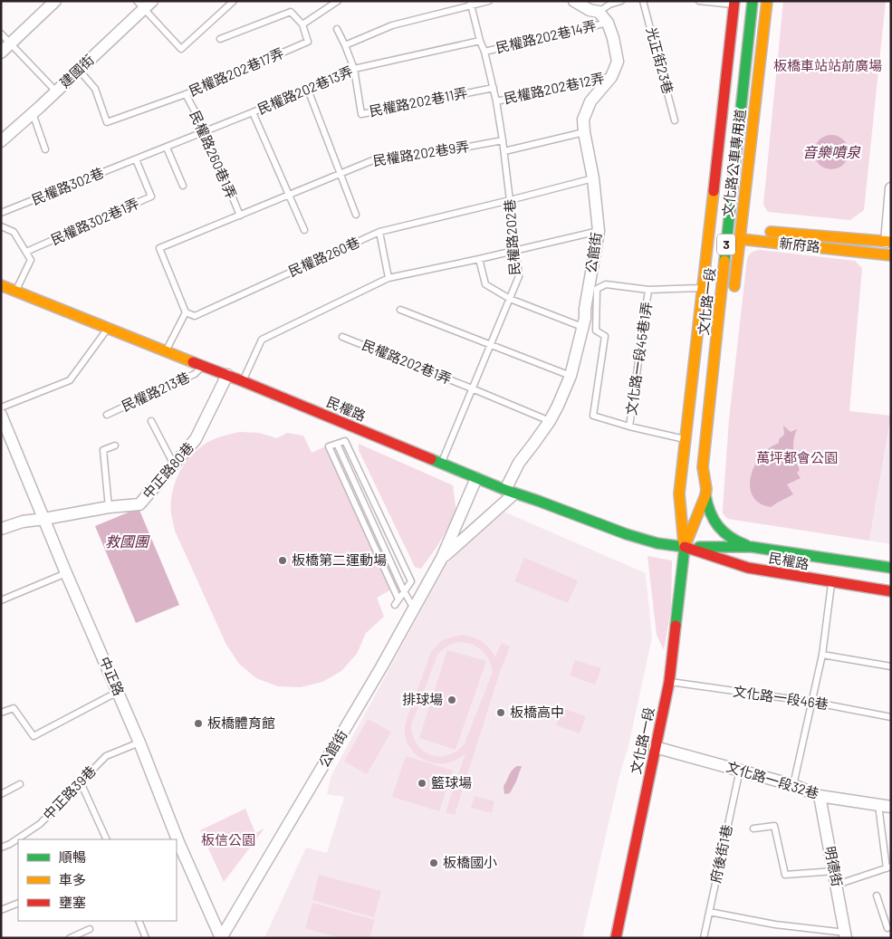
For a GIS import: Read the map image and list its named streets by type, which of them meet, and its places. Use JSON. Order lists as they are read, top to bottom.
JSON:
{
  "streets": {
    "main road": [
      "文化路公車專用道",
      "3",
      "新府路",
      "文化路一段",
      "民權路"
    ],
    "street": [
      "建國街",
      "公館街",
      "中正路80巷",
      "中正路",
      "文化路一段32巷",
      "明德街"
    ],
    "lane": [
      "民權路202巷14弄",
      "光正街23巷",
      "民權路202巷17弄",
      "民權路202巷12弄",
      "民權路202巷13弄",
      "民權路202巷11弄",
      "民權路202巷9弄",
      "民權路260巷1弄",
      "民權路302巷",
      "民權路302巷1弄",
      "民權路202巷",
      "民權路260巷",
      "文化路一段45巷1弄",
      "民權路202巷1弄",
      "民權路213巷",
      "文化路一段46巷",
      "中正路39巷",
      "府後街1巷"
    ]
  },
  "crossings": [
    ["民權路202巷14弄", "民權路202巷"],
    ["民權路202巷14弄", "公館街"],
    ["建國街", "民權路202巷17弄"],
    ["民權路202巷17弄", "民權路260巷1弄"],
    ["民權路202巷12弄", "民權路202巷"],
    ["民權路202巷12弄", "公館街"],
    ["民權路202巷13弄", "民權路202巷11弄"],
    ["民權路202巷13弄", "民權路260巷1弄"],
    ["民權路202巷13弄", "民權路302巷"],
    ["民權路202巷13弄", "民權路302巷1弄"],
    ["民權路202巷13弄", "民權路202巷"],
    ["民權路202巷11弄", "民權路202巷"],
    ["民權路202巷9弄", "民權路260巷1弄"],
    ["民權路202巷9弄", "民權路202巷"],
    ["民權路260巷1弄", "民權路260巷"],
    ["文化路公車專用道", "新府路"],
    ["民權路302巷", "民權路302巷1弄"],
    ["民權路202巷", "民權路260巷"],
    ["民權路202巷", "民權路202巷1弄"],
    ["民權路202巷", "民權路"],
    ["新府路", "文化路一段"],
    ["公館街", "民權路260巷"],
    ["公館街", "民權路202巷1弄"],
    ["公館街", "民權路"],
    ["公館街", "中正路"],
    ["文化路一段", "民權路"],
    ["文化路一段", "文化路一段46巷"],
    ["文化路一段", "文化路一段32巷"],
    ["民權路213巷", "民權路"],
    ["民權路", "中正路80巷"],
    ["中正路80巷", "中正路"],
    ["中正路", "中正路39巷"],
    ["文化路一段32巷", "府後街1巷"],
    ["文化路一段32巷", "明德街"]
  ],
  "water": ["音樂噴泉", "救國團"],
  "parks": ["板橋車站站前廣場", "萬坪都會公園", "板信公園"],
  "places": [
    "板橋第二運動場",
    "排球場",
    "板橋高中",
    "板橋體育館",
    "籃球場",
    "板橋國小"
  ],
  "legend": ["順暢", "車多", "壅塞"]
}
